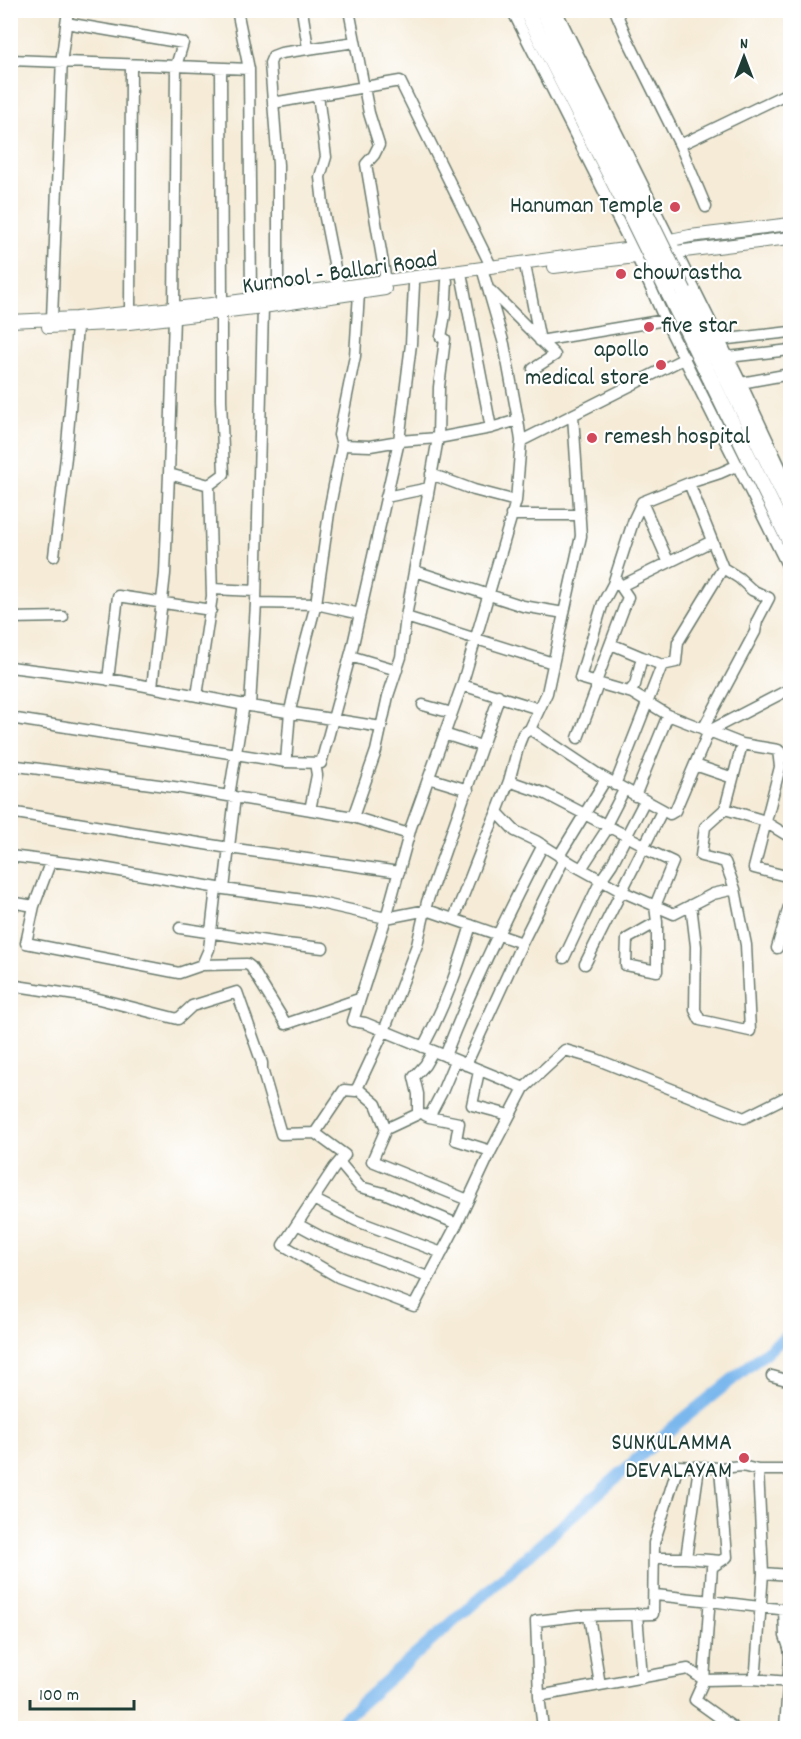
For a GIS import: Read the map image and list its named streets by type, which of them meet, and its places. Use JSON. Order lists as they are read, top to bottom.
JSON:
{
  "streets": {
    "main road": ["Kurnool - Ballari Road"]
  },
  "places": [
    "Hanuman Temple",
    "chowrastha",
    "five star",
    "apollo medical store",
    "remesh hospital",
    "SUNKULAMMA DEVALAYAM"
  ],
  "scale_bar": "100 m",
  "north": "top"
}
